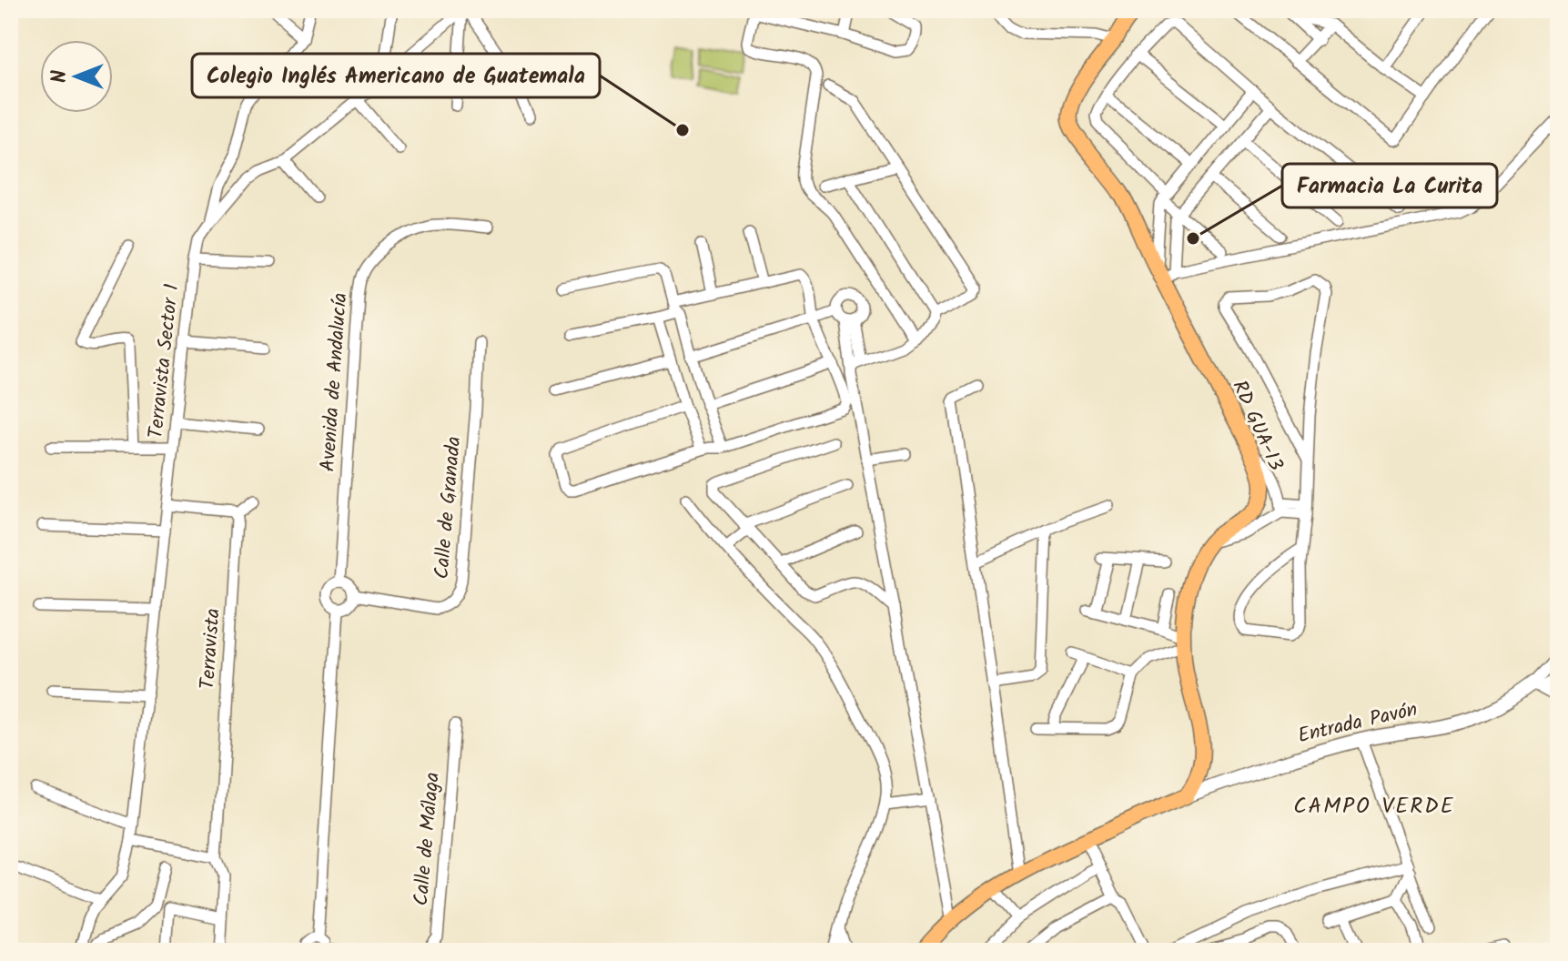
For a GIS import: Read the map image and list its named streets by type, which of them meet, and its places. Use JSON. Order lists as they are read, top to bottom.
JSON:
{
  "streets": {
    "main road": ["RD GUA-13"],
    "street": [
      "Terravista Sector 1",
      "Avenida de Andalucía",
      "Calle de Granada",
      "Terravista",
      "Entrada Pavón",
      "Calle de Málaga"
    ]
  },
  "crossings": [
    ["Avenida de Andalucía", "Calle de Granada"]
  ],
  "districts": ["CAMPO VERDE"],
  "places": ["Colegio Inglés Americano de Guatemala", "Farmacia La Curita"],
  "north": "left"
}
